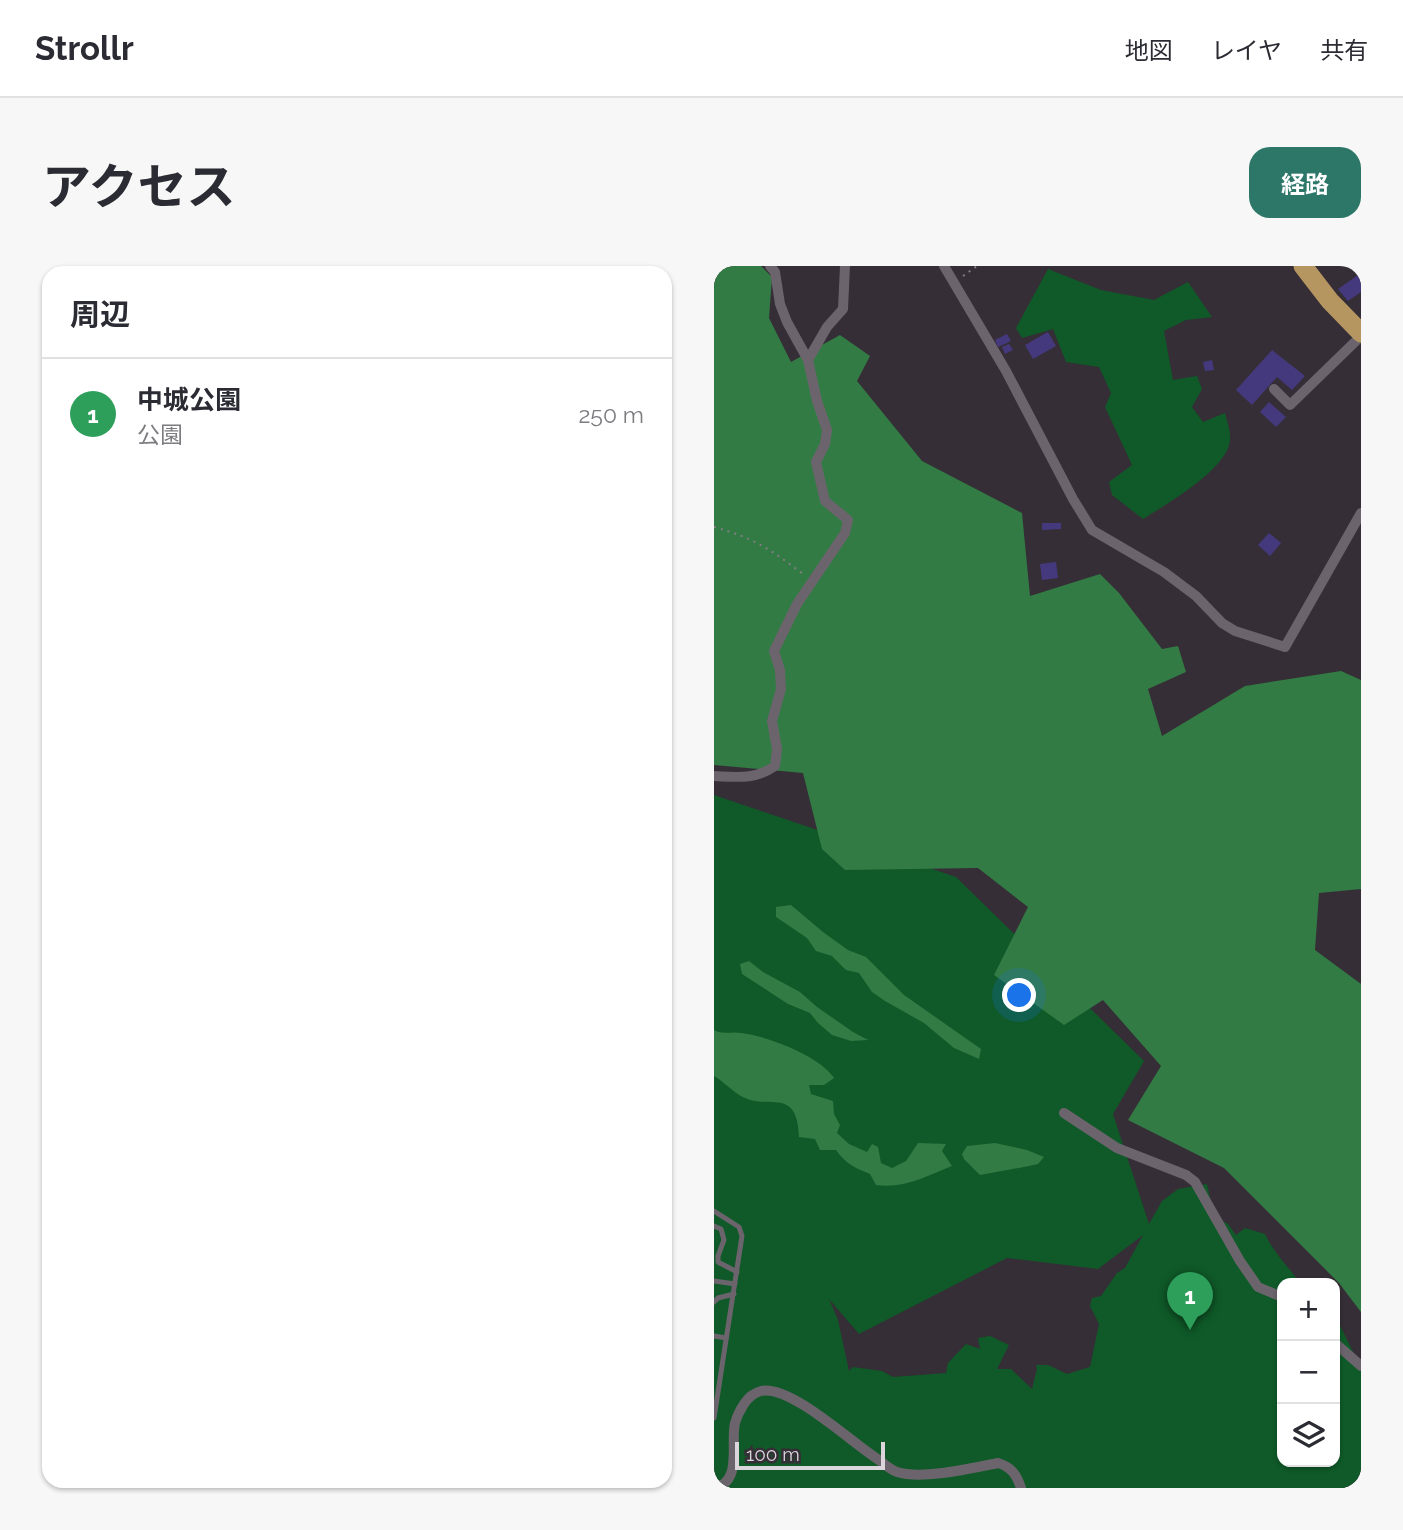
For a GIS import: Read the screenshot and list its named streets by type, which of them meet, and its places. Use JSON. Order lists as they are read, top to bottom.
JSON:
{
  "scale_bar": "100 m",
  "page": {
    "header": "Strollr",
    "nav": ["地図", "レイヤ", "共有"],
    "title": "アクセス",
    "buttons": "経路",
    "heading": "周辺",
    "list": [
      {
        "mark": "1",
        "name": "中城公園",
        "note": "公園",
        "value": "250 m"
      }
    ],
    "pins": "1",
    "map_buttons": ["+", "−"],
    "scale": "100 m"
  }
}
